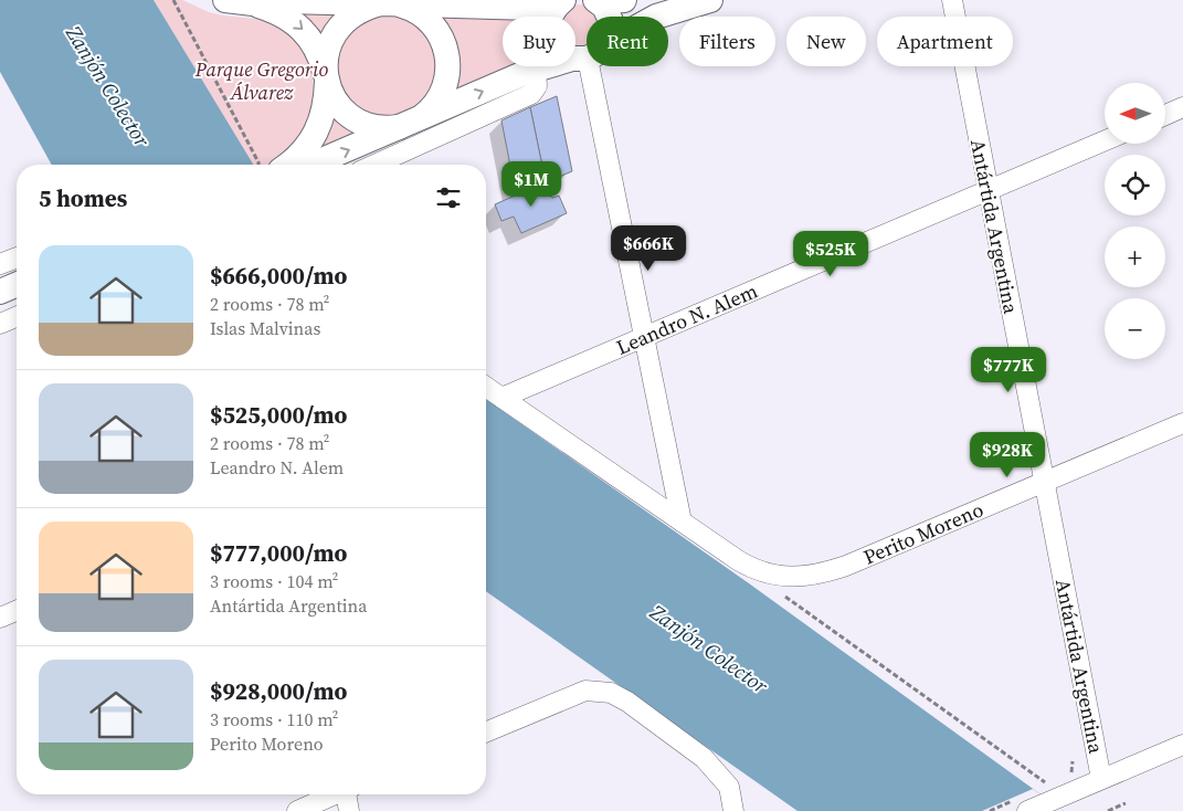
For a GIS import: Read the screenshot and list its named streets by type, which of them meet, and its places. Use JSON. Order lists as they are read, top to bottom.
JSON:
{
  "streets": {
    "street": ["Antártida Argentina", "Leandro N. Alem", "Perito Moreno"]
  },
  "crossings": [
    ["Antártida Argentina", "Leandro N. Alem"],
    ["Antártida Argentina", "Perito Moreno"],
    ["Leandro N. Alem", "Perito Moreno"]
  ],
  "water": ["Zanjón Colector"],
  "parks": ["Parque Gregorio Álvarez"],
  "north": "left",
  "page": {
    "chip": [
      "Buy",
      "Rent",
      "Filters",
      "New",
      "Apartment"
    ],
    "map_buttons": ["+", "−"],
    "price": [
      "$1M",
      "$666K",
      "$525K",
      "$777K",
      "$928K"
    ],
    "heading": "5 homes",
    "list": [
      {
        "name": "$666,000/mo",
        "note": "2 rooms · 78 m² · Islas Malvinas"
      },
      {
        "name": "$525,000/mo",
        "note": "2 rooms · 78 m² · Leandro N. Alem"
      },
      {
        "name": "$777,000/mo",
        "note": "3 rooms · 104 m² · Antártida Argentina"
      },
      {
        "name": "$928,000/mo",
        "note": "3 rooms · 110 m² · Perito Moreno"
      }
    ]
  }
}
